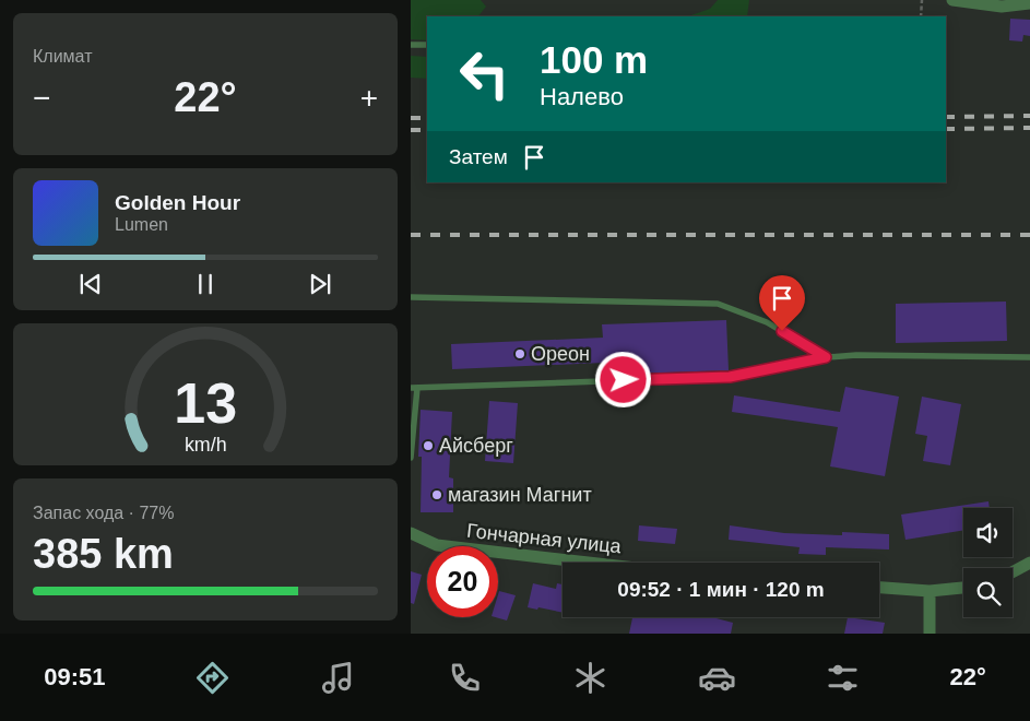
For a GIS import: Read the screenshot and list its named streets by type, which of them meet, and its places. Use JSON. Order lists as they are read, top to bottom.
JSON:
{
  "streets": {
    "street": ["Гончарная улица"]
  },
  "places": ["Ореон", "Айсберг", "магазин Магнит"],
  "page": {
    "tile": [
      "Климат",
      ["Запас хода · 77%", "385 km"]
    ],
    "turn": ["100 m", "Налево"],
    "heat": ["−", "22°", "+"],
    "then": "Затем",
    "song": ["Golden Hour", "Lumen"],
    "limit": "20",
    "trip": "09:52 · 1 мин · 120 m",
    "tabs": ["09:51", "22°"],
    "gauge": ["13", "km/h"]
  }
}
